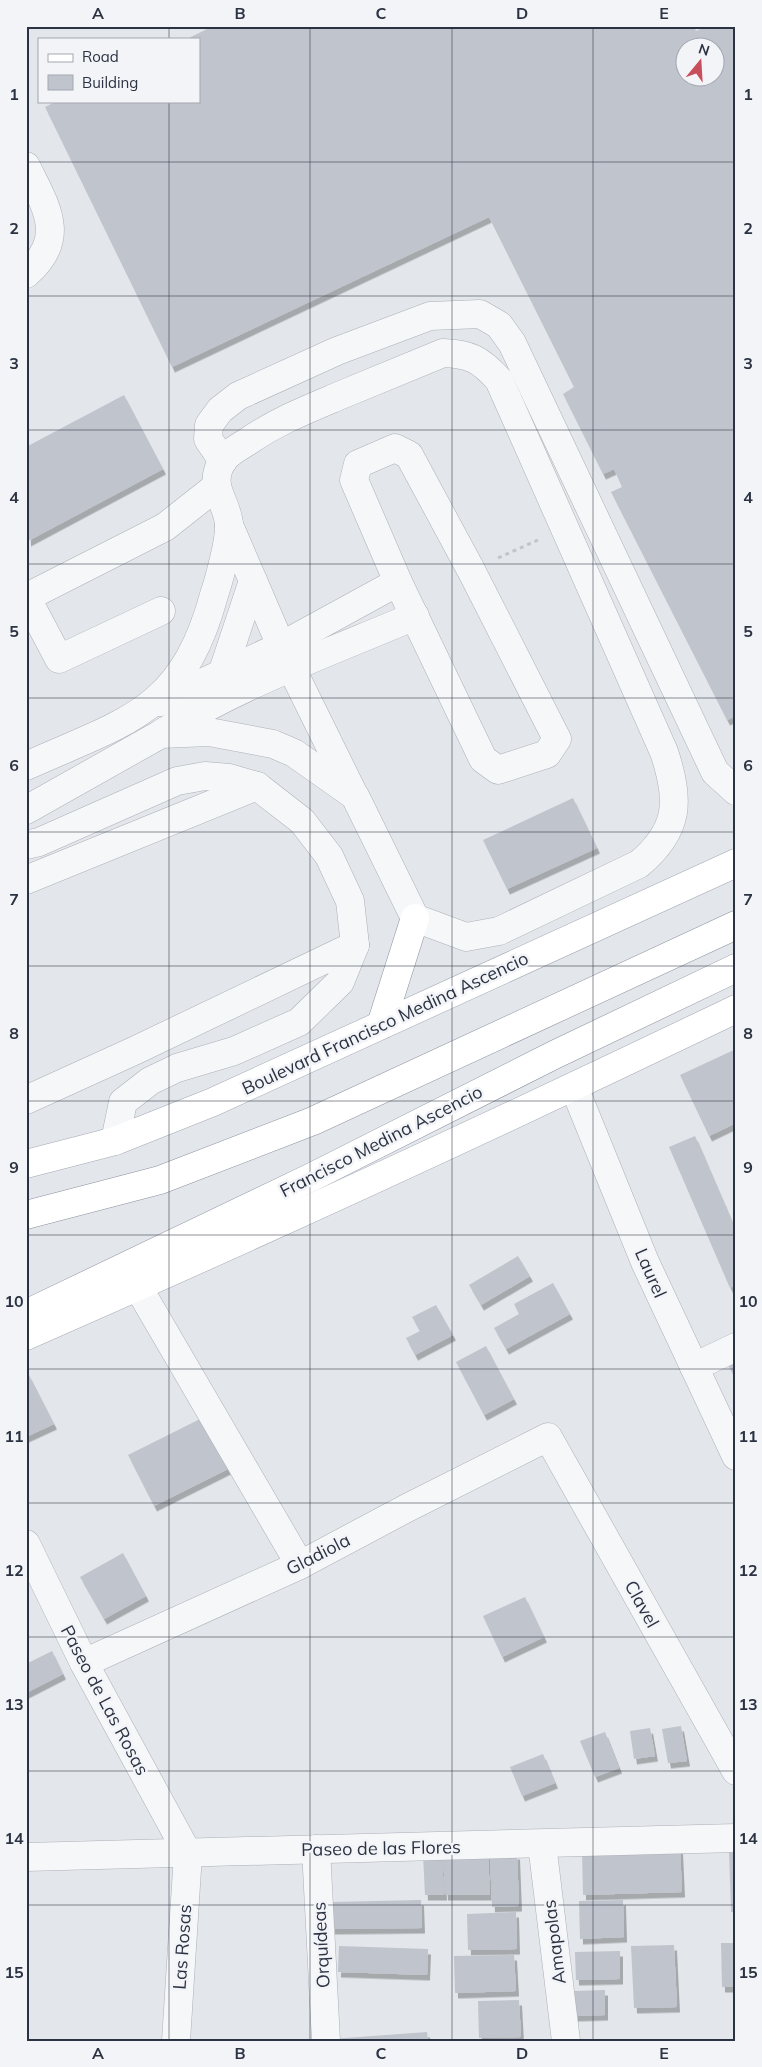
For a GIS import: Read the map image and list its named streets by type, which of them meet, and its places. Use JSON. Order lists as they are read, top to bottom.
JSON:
{
  "streets": {
    "main road": ["Boulevard Francisco Medina Ascencio", "Francisco Medina Ascencio"],
    "street": [
      "Laurel",
      "Gladiola",
      "Clavel",
      "Paseo de Las Rosas",
      "Paseo de las Flores",
      "Amapolas",
      "Orquídeas",
      "Las Rosas"
    ]
  },
  "crossings": [
    ["Francisco Medina Ascencio", "Laurel"],
    ["Gladiola", "Clavel"],
    ["Gladiola", "Paseo de Las Rosas"],
    ["Paseo de Las Rosas", "Paseo de las Flores"],
    ["Paseo de Las Rosas", "Las Rosas"],
    ["Paseo de las Flores", "Amapolas"],
    ["Paseo de las Flores", "Orquídeas"],
    ["Paseo de las Flores", "Las Rosas"]
  ],
  "legend": ["Road", "Building"],
  "north": "top",
  "grid": {
    "columns": [
      "A",
      "B",
      "C",
      "D",
      "E"
    ],
    "rows": [
      "1",
      "2",
      "3",
      "4",
      "5",
      "6",
      "7",
      "8",
      "9",
      "10",
      "11",
      "12",
      "13",
      "14",
      "15"
    ]
  }
}
